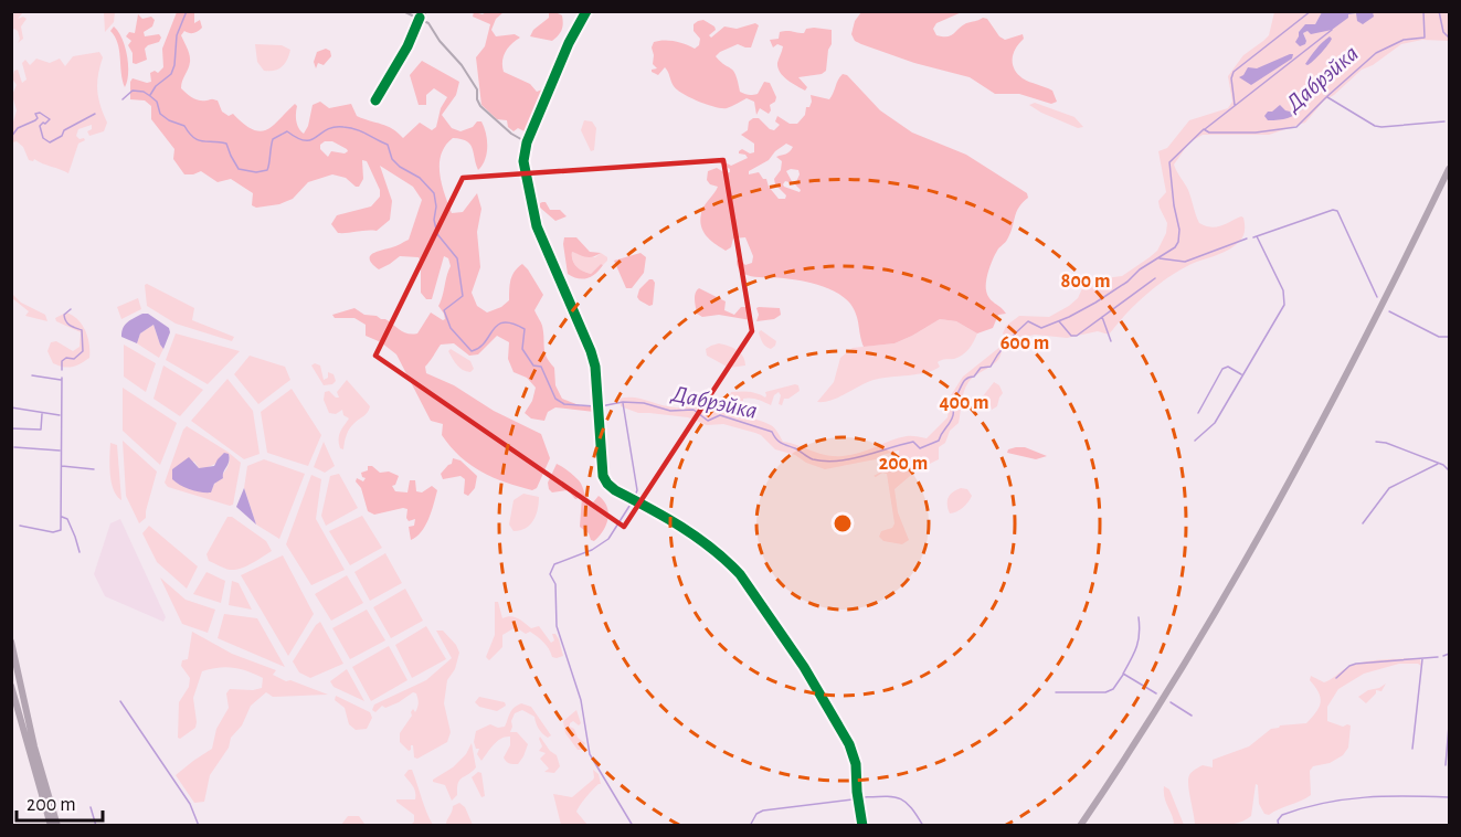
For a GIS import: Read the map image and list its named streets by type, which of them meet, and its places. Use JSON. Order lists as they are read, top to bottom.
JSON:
{
  "water": ["Дабрэйка"],
  "scale_bar": "200 m",
  "rings": [
    "800 m",
    "600 m",
    "400 m",
    "200 m"
  ]
}
